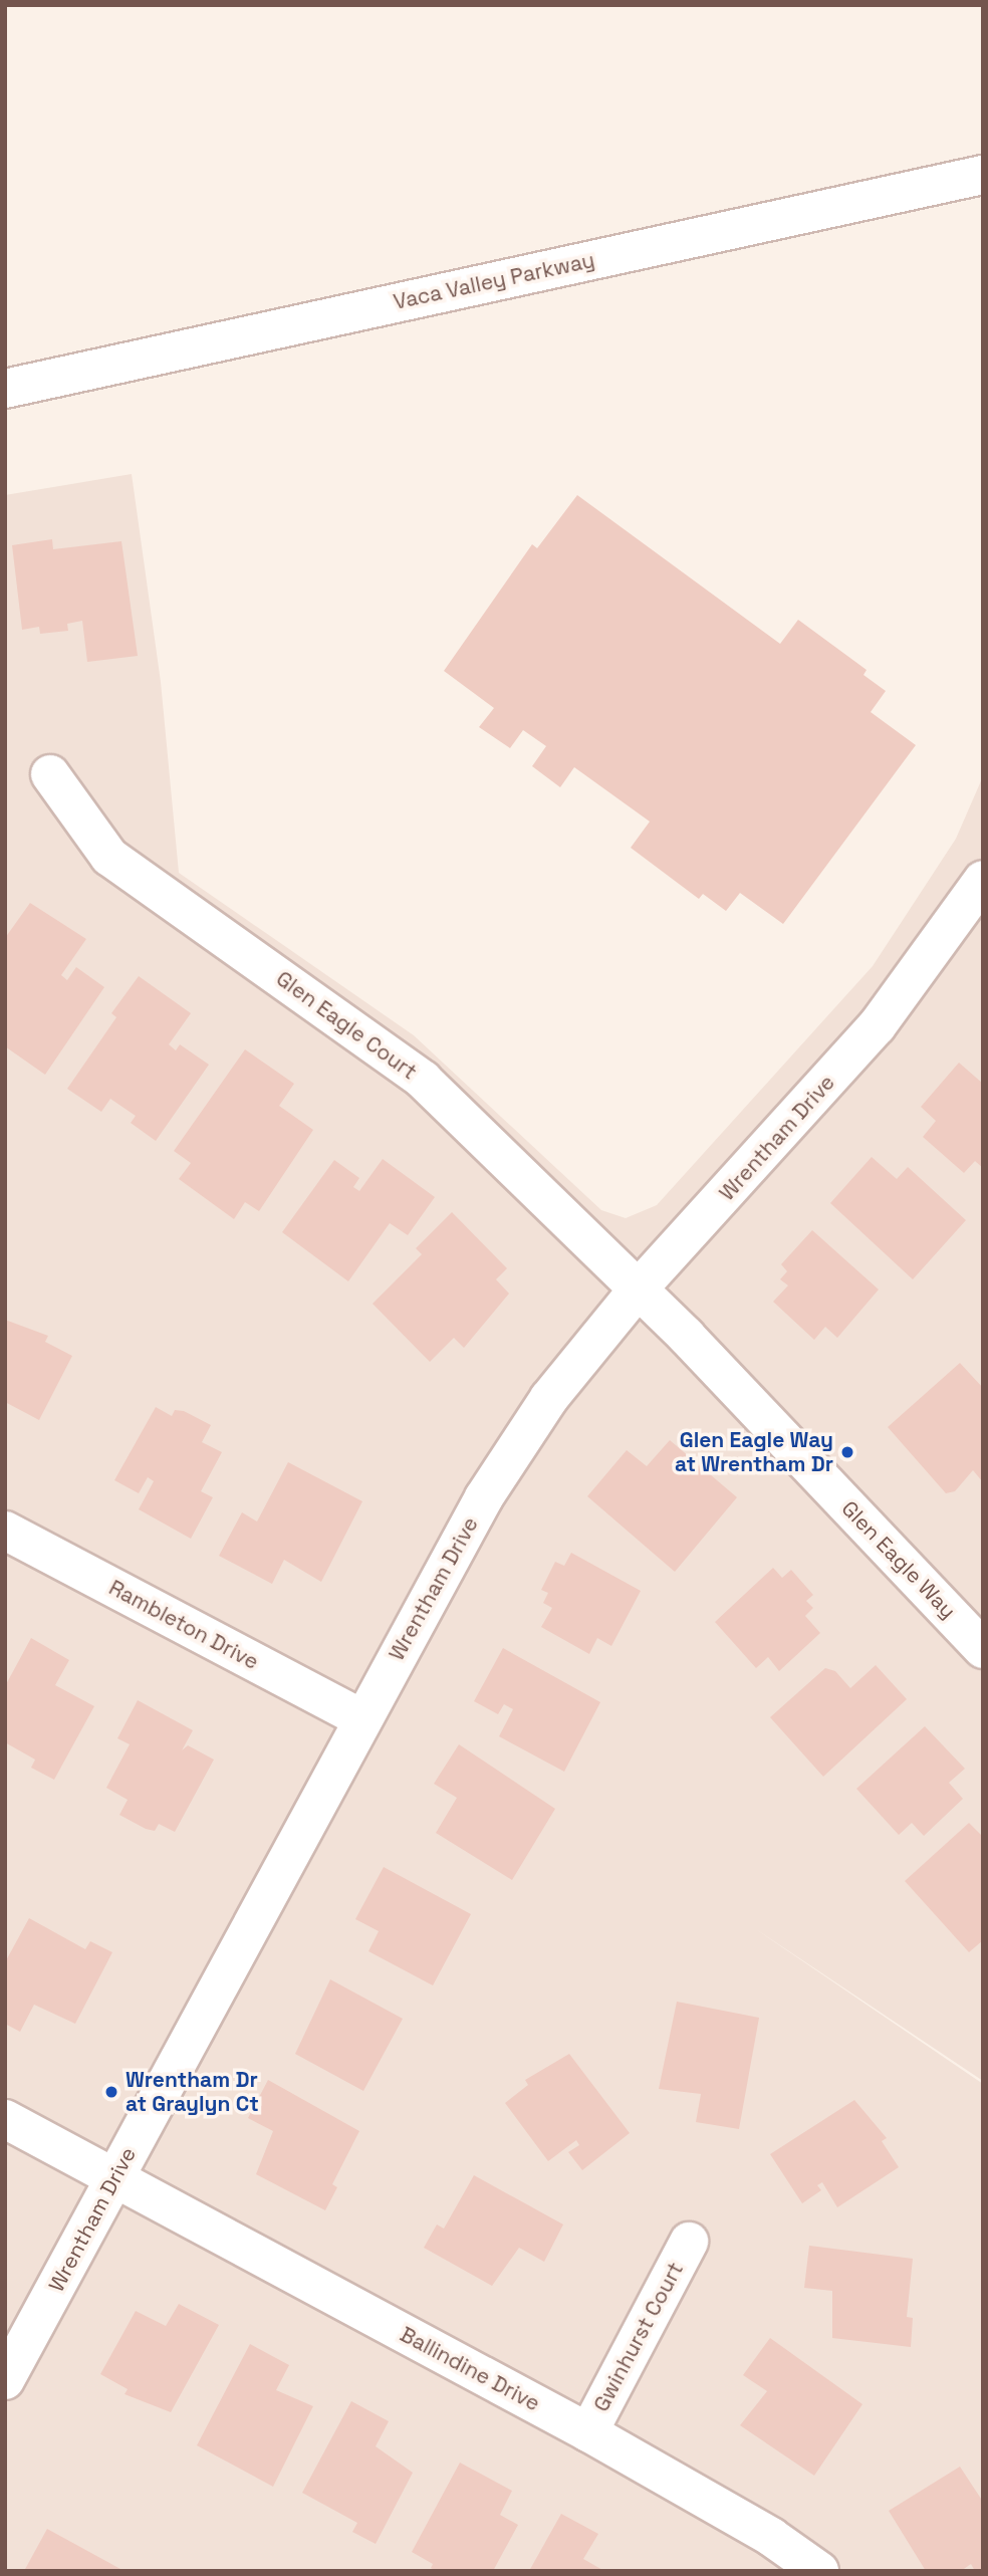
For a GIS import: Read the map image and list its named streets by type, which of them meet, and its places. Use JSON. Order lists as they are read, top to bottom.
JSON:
{
  "streets": {
    "street": [
      "Vaca Valley Parkway",
      "Glen Eagle Court",
      "Wrentham Drive",
      "Glen Eagle Way",
      "Rambleton Drive",
      "Gwinhurst Court",
      "Ballindine Drive"
    ]
  },
  "crossings": [
    ["Glen Eagle Court", "Wrentham Drive"],
    ["Glen Eagle Court", "Glen Eagle Way"],
    ["Wrentham Drive", "Glen Eagle Way"],
    ["Wrentham Drive", "Rambleton Drive"],
    ["Wrentham Drive", "Ballindine Drive"],
    ["Gwinhurst Court", "Ballindine Drive"]
  ],
  "places": ["Glen Eagle Way at Wrentham Dr", "Wrentham Dr at Graylyn Ct"]
}
